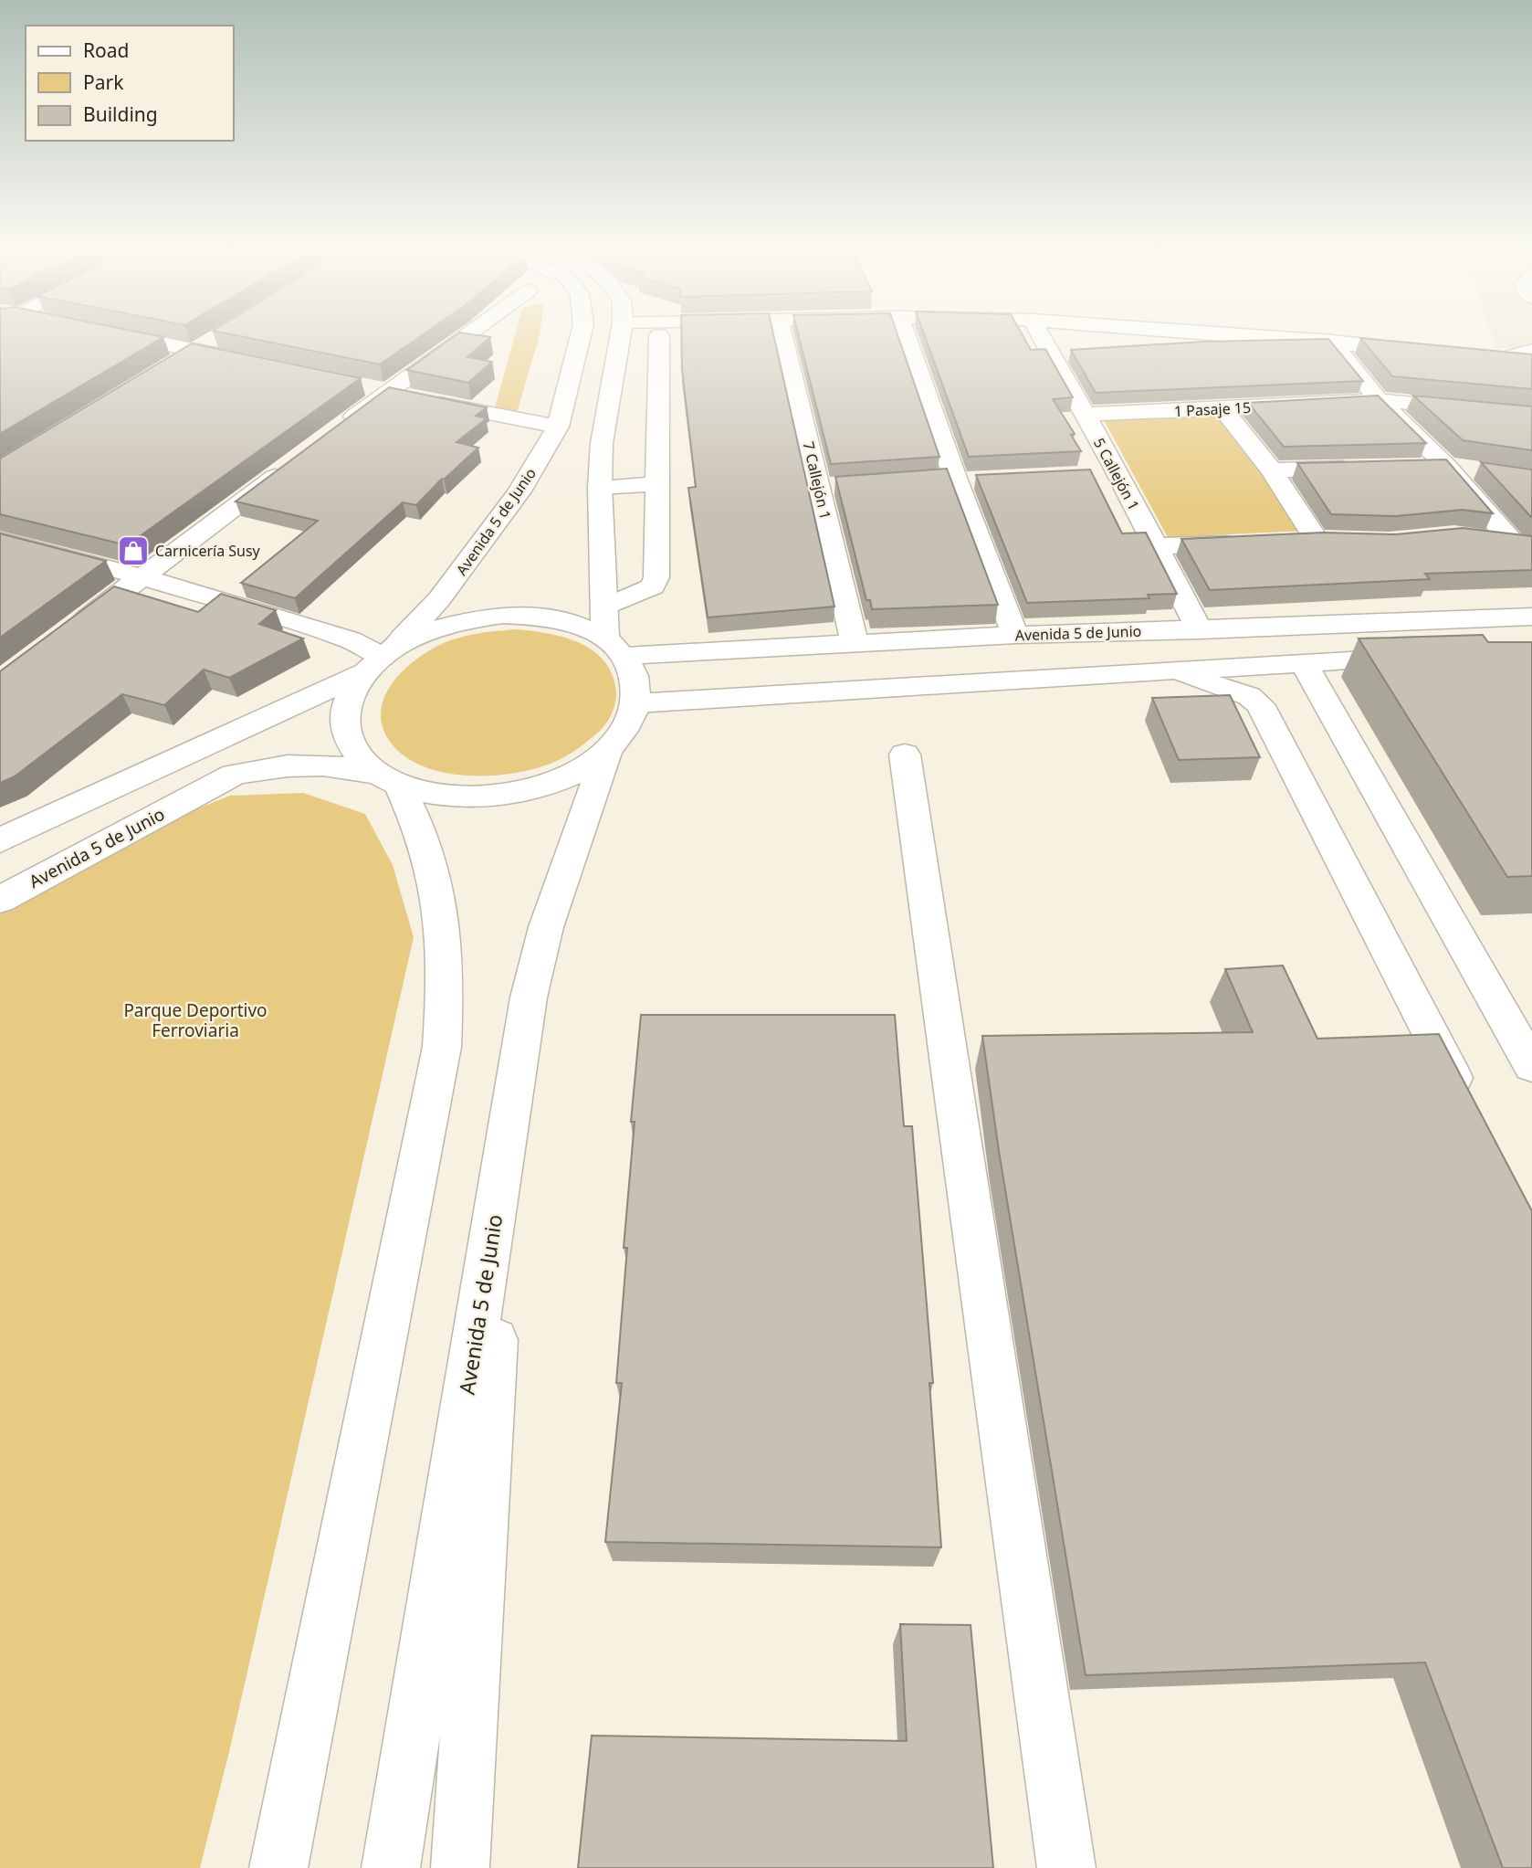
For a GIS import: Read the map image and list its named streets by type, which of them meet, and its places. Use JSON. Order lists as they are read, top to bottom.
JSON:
{
  "streets": {
    "street": [
      "1 Pasaje 15",
      "5 Callejón 1",
      "7 Callejón 1",
      "Avenida 5 de Junio"
    ]
  },
  "crossings": [
    ["1 Pasaje 15", "5 Callejón 1"],
    ["5 Callejón 1", "Avenida 5 de Junio"],
    ["7 Callejón 1", "Avenida 5 de Junio"]
  ],
  "parks": ["Parque Deportivo Ferroviaria"],
  "places": {
    "shop": ["Carnicería Susy"]
  },
  "legend": ["Road", "Park", "Building"]
}
